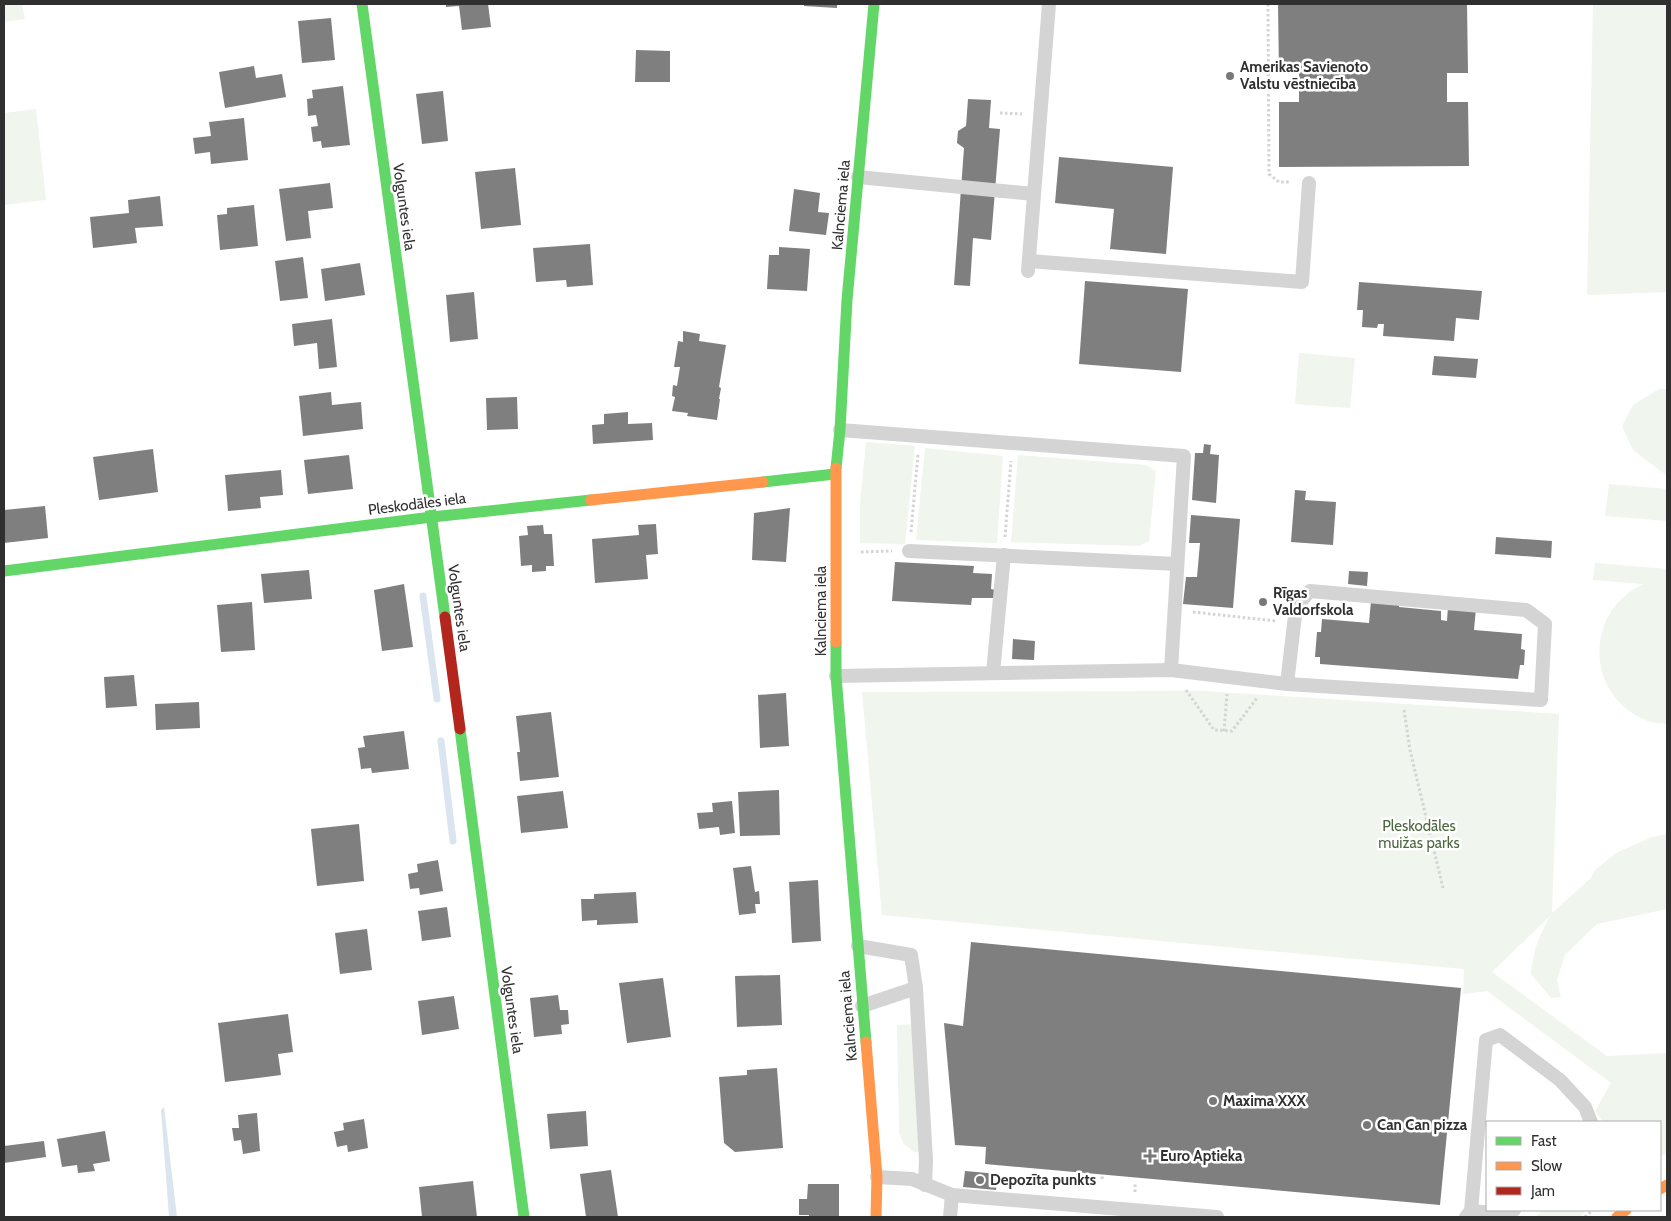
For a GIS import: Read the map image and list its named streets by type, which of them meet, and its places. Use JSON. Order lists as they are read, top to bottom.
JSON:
{
  "streets": {
    "main road": ["Kalnciema iela", "Volguntes iela", "Pleskodāles iela"]
  },
  "crossings": [
    ["Kalnciema iela", "Pleskodāles iela"],
    ["Volguntes iela", "Pleskodāles iela"]
  ],
  "parks": ["Pleskodāles muižas parks"],
  "places": {
    "other": [
      "Amerikas Savienoto Valstu vēstniecība",
      "Rīgas Valdorfskola",
      "Maxima XXX",
      "Can Can pizza",
      "Depozīta punkts"
    ],
    "health": ["Euro Aptieka"]
  },
  "legend": ["Fast", "Slow", "Jam"]
}
